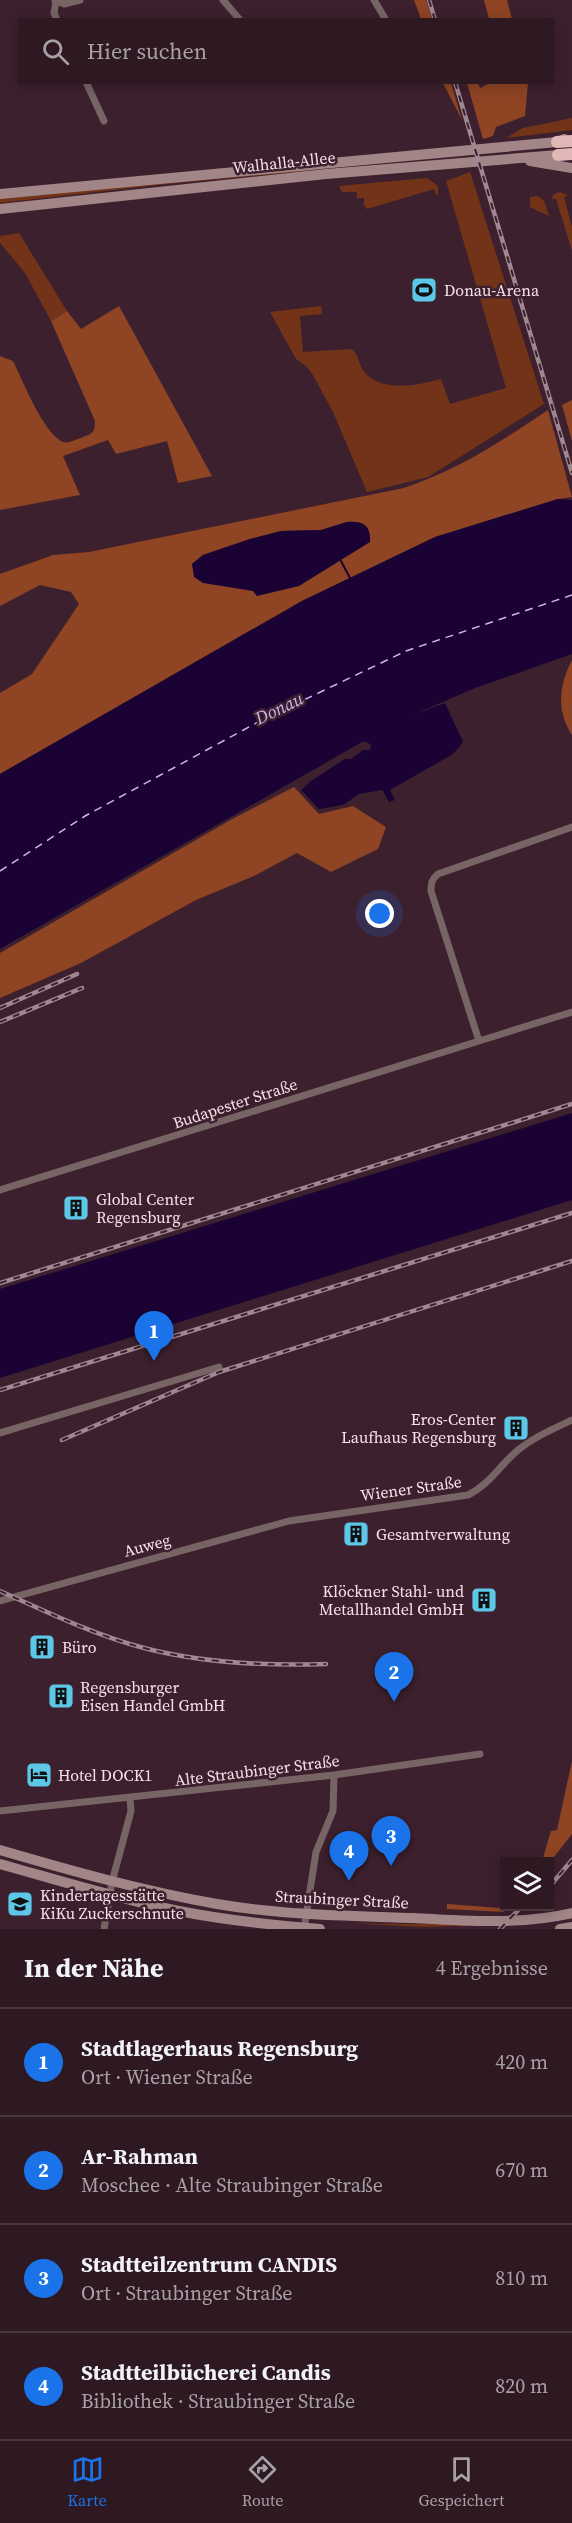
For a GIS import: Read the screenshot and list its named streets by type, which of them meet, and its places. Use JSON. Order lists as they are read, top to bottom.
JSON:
{
  "streets": {
    "highway": ["Walhalla-Allee"],
    "main road": ["Straubinger Straße"],
    "street": [
      "Budapester Straße",
      "Wiener Straße",
      "Auweg",
      "Alte Straubinger Straße"
    ]
  },
  "crossings": [
    ["Wiener Straße", "Auweg"]
  ],
  "water": ["Donau"],
  "places": {
    "sports": ["Donau-Arena"],
    "building": [
      "Global Center Regensburg",
      "Eros-Center Laufhaus Regensburg",
      "Gesamtverwaltung",
      "Klöckner Stahl- und Metallhandel GmbH",
      "Büro",
      "Regensburger Eisen Handel GmbH"
    ],
    "hotel": ["Hotel DOCK1"],
    "school or university": ["Kindertagesstätte KiKu Zuckerschnute"]
  },
  "page": {
    "search": "Hier suchen",
    "pins": [
      "1",
      "2",
      "3",
      "4"
    ],
    "heading": ["In der Nähe", "4 Ergebnisse"],
    "list": [
      {
        "mark": "1",
        "name": "Stadtlagerhaus Regensburg",
        "note": "Ort · Wiener Straße",
        "value": "420 m"
      },
      {
        "mark": "2",
        "name": "Ar-Rahman",
        "note": "Moschee · Alte Straubinger Straße",
        "value": "670 m"
      },
      {
        "mark": "3",
        "name": "Stadtteilzentrum CANDIS",
        "note": "Ort · Straubinger Straße",
        "value": "810 m"
      },
      {
        "mark": "4",
        "name": "Stadtteilbücherei Candis",
        "note": "Bibliothek · Straubinger Straße",
        "value": "820 m"
      }
    ],
    "nav": ["Karte", "Route", "Gespeichert"]
  }
}
